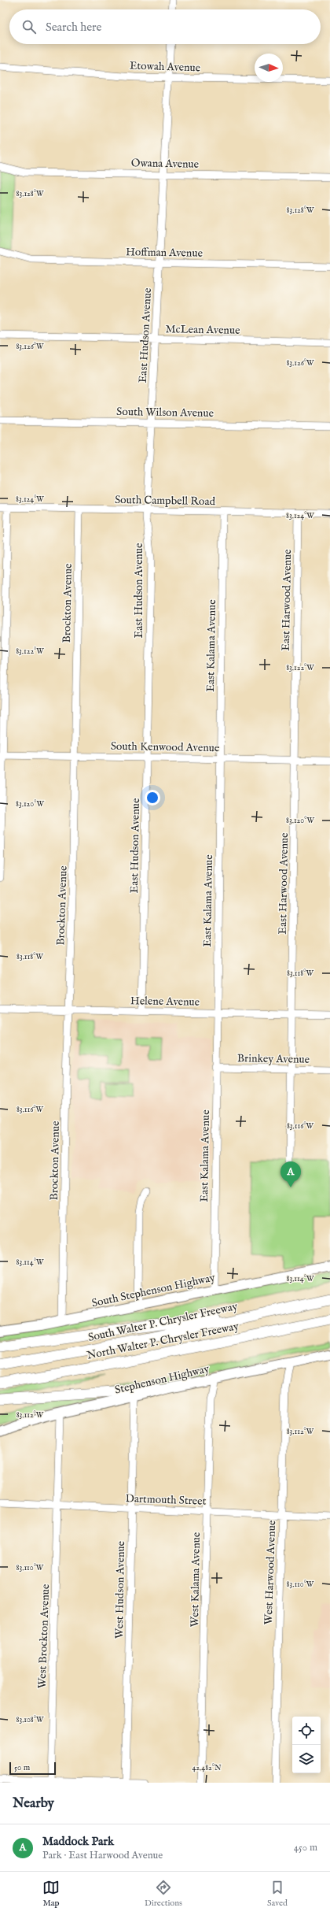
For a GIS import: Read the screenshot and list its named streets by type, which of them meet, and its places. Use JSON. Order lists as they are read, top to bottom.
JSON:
{
  "streets": {
    "highway": ["South Walter P. Chrysler Freeway", "North Walter P. Chrysler Freeway"],
    "main road": ["South Stephenson Highway", "Stephenson Highway"],
    "street": [
      "Etowah Avenue",
      "Owana Avenue",
      "Hoffman Avenue",
      "McLean Avenue",
      "East Hudson Avenue",
      "South Wilson Avenue",
      "South Campbell Road",
      "East Harwood Avenue",
      "Brockton Avenue",
      "East Kalama Avenue",
      "South Kenwood Avenue",
      "Helene Avenue",
      "Brinkey Avenue",
      "Dartmouth Street",
      "West Harwood Avenue",
      "West Kalama Avenue",
      "West Hudson Avenue",
      "West Brockton Avenue"
    ]
  },
  "crossings": [
    ["Etowah Avenue", "East Hudson Avenue"],
    ["Owana Avenue", "East Hudson Avenue"],
    ["Hoffman Avenue", "East Hudson Avenue"],
    ["McLean Avenue", "East Hudson Avenue"],
    ["East Hudson Avenue", "South Wilson Avenue"],
    ["East Hudson Avenue", "South Campbell Road"],
    ["East Hudson Avenue", "South Kenwood Avenue"],
    ["East Hudson Avenue", "Helene Avenue"],
    ["South Campbell Road", "East Harwood Avenue"],
    ["South Campbell Road", "Brockton Avenue"],
    ["South Campbell Road", "East Kalama Avenue"],
    ["East Harwood Avenue", "South Kenwood Avenue"],
    ["East Harwood Avenue", "Helene Avenue"],
    ["East Harwood Avenue", "Brinkey Avenue"],
    ["Brockton Avenue", "South Kenwood Avenue"],
    ["Brockton Avenue", "Helene Avenue"],
    ["Brockton Avenue", "South Stephenson Highway"],
    ["East Kalama Avenue", "South Kenwood Avenue"],
    ["East Kalama Avenue", "Helene Avenue"],
    ["East Kalama Avenue", "Brinkey Avenue"],
    ["East Kalama Avenue", "South Stephenson Highway"],
    ["Stephenson Highway", "West Harwood Avenue"],
    ["Stephenson Highway", "West Kalama Avenue"],
    ["Stephenson Highway", "West Hudson Avenue"],
    ["Stephenson Highway", "West Brockton Avenue"],
    ["Dartmouth Street", "West Harwood Avenue"],
    ["Dartmouth Street", "West Kalama Avenue"],
    ["Dartmouth Street", "West Hudson Avenue"],
    ["Dartmouth Street", "West Brockton Avenue"]
  ],
  "scale_bar": "50 m",
  "north": "right",
  "page": {
    "search": "Search here",
    "pins": "A",
    "scale": "50 m",
    "heading": "Nearby",
    "list": [
      {
        "mark": "A",
        "name": "Maddock Park",
        "note": "Park · East Harwood Avenue",
        "value": "450 m"
      }
    ],
    "nav": ["Map", "Directions", "Saved"]
  },
  "coordinates": [
    "83.128°W",
    "83.126°W",
    "83.124°W",
    "83.122°W",
    "83.120°W",
    "83.118°W",
    "83.116°W",
    "83.114°W",
    "83.112°W",
    "83.110°W",
    "83.108°W",
    "42.482°N"
  ]
}
